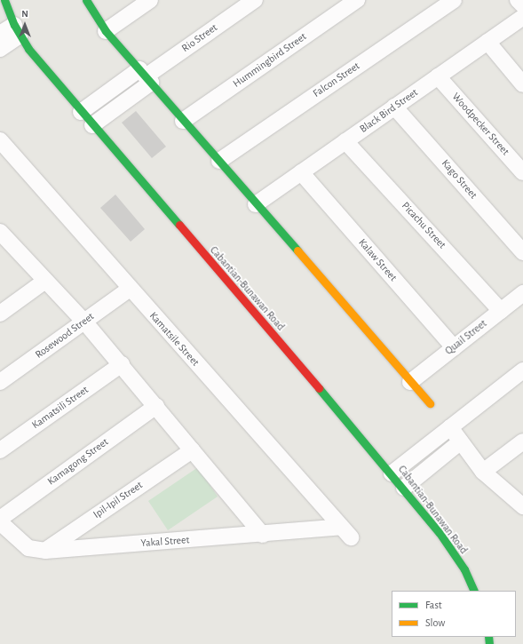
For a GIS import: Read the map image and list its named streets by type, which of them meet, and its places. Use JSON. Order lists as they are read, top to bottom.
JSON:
{
  "streets": {
    "main road": ["Cabantian-Bunawan Road"],
    "street": [
      "Rio Street",
      "Hummingbird Street",
      "Falcon Street",
      "Black Bird Street",
      "Woodpecker Street",
      "Kago Street",
      "Picachu Street",
      "Kalaw Street",
      "Rosewood Street",
      "Quail Street",
      "Kamatsile Street",
      "Kamatsili Street",
      "Kamagong Street",
      "Ipil-Ipil Street",
      "Yakal Street"
    ]
  },
  "crossings": [
    ["Black Bird Street", "Woodpecker Street"],
    ["Black Bird Street", "Kago Street"],
    ["Black Bird Street", "Picachu Street"],
    ["Black Bird Street", "Kalaw Street"],
    ["Picachu Street", "Quail Street"],
    ["Kalaw Street", "Quail Street"],
    ["Rosewood Street", "Kamatsile Street"],
    ["Kamatsile Street", "Yakal Street"],
    ["Ipil-Ipil Street", "Yakal Street"]
  ],
  "legend": ["Fast", "Slow"],
  "north": "top"
}
